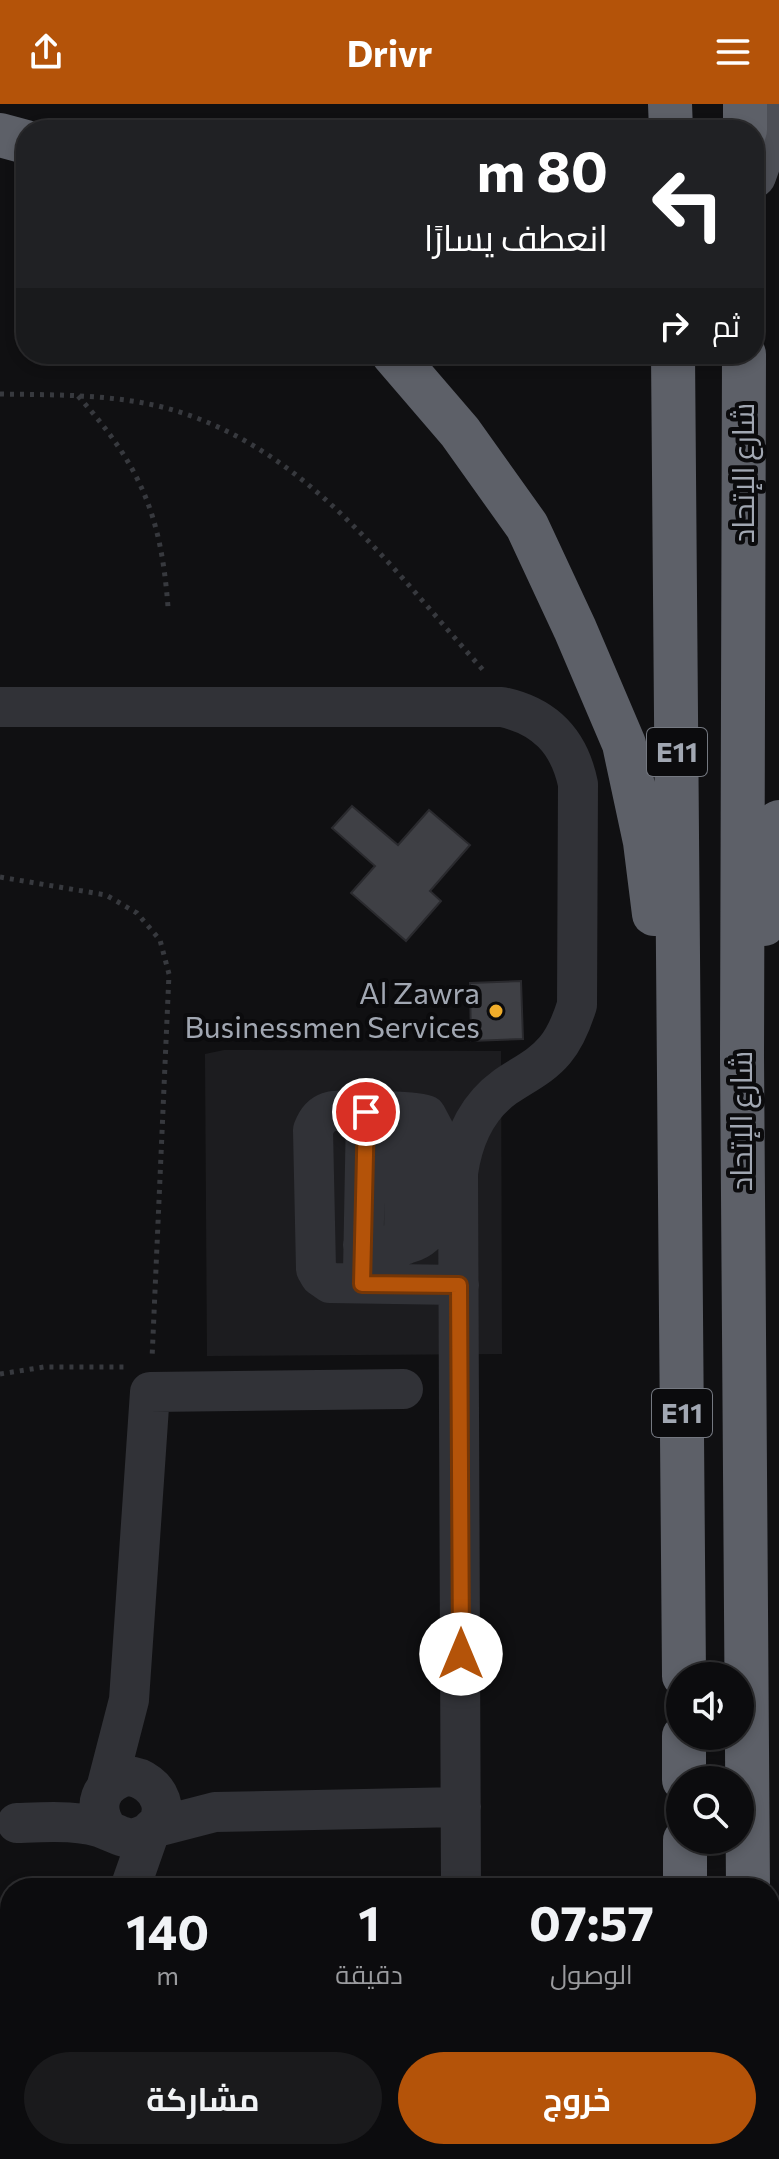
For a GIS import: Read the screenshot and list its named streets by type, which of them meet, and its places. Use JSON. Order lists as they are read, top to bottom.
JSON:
{
  "streets": {
    "highway": ["شارع الإتحاد", "E11"]
  },
  "places": ["Al Zawra Businessmen Services"],
  "page": {
    "header": "Drivr",
    "turn": ["80 m", "انعطف يسارًا"],
    "then": "ثم",
    "eta": [
      "07:57",
      "الوصول",
      "1",
      "دقيقة",
      "140",
      "m"
    ],
    "buttons": ["خروج", "مشاركة"]
  }
}
